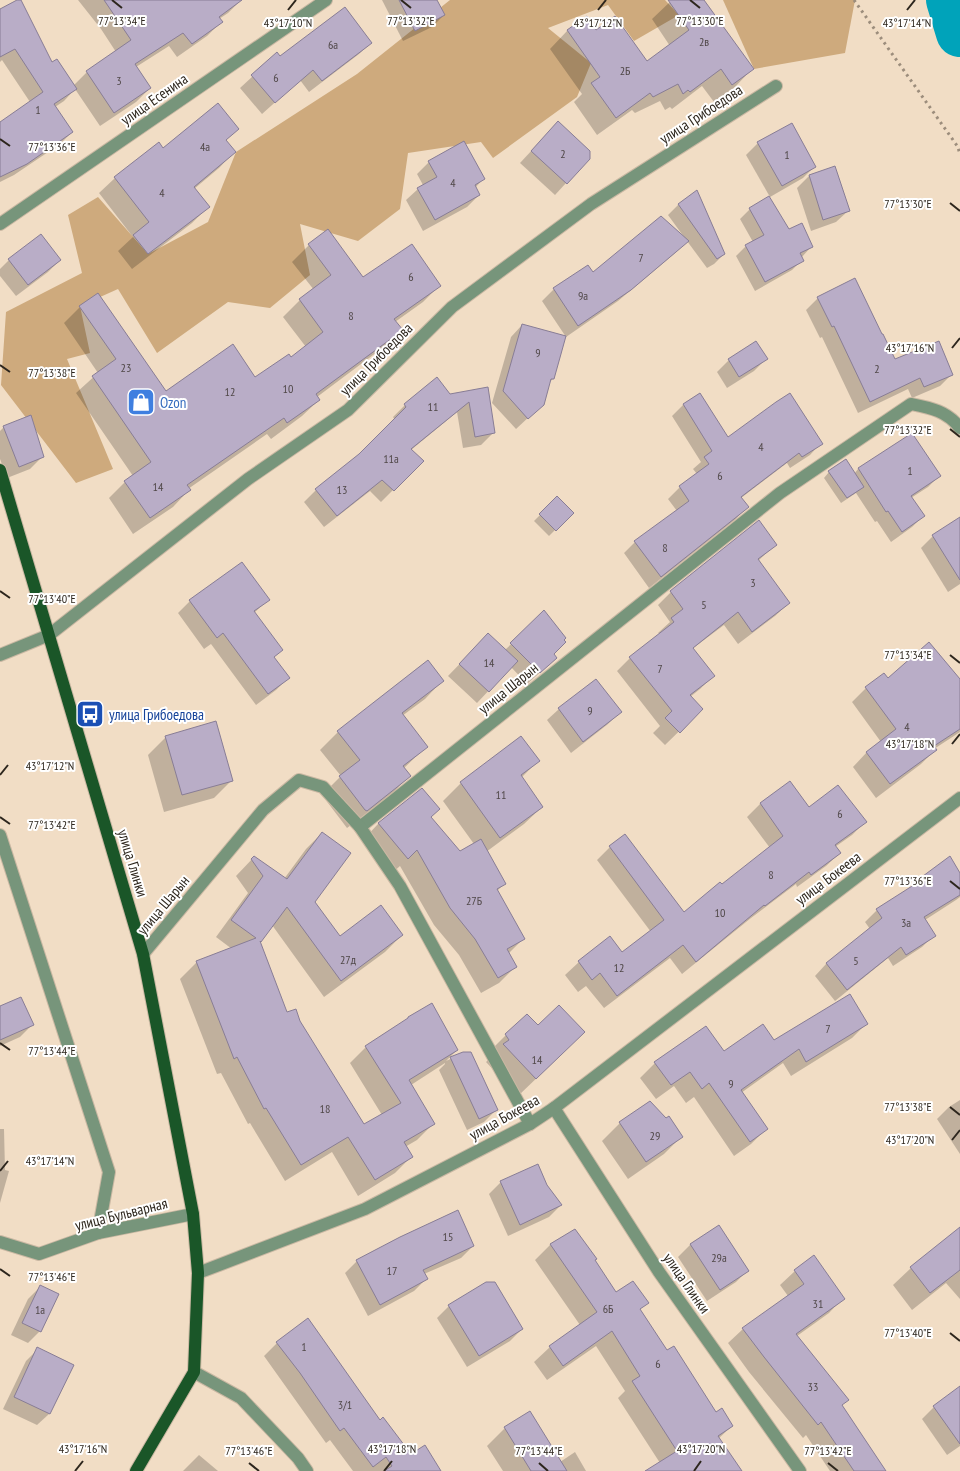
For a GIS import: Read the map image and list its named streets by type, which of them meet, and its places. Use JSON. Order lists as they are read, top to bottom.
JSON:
{
  "streets": {
    "main road": ["улица Глинки"],
    "street": [
      "улица Есенина",
      "улица Грибоедова",
      "улица Шарын",
      "улица Бокеева",
      "улица Бульварная"
    ]
  },
  "crossings": [
    ["улица Грибоедова", "улица Глинки"],
    ["улица Шарын", "улица Глинки"],
    ["улица Глинки", "улица Бокеева"],
    ["улица Глинки", "улица Бульварная"]
  ],
  "places": {
    "shop": ["Ozon"],
    "bus stop": ["улица Грибоедова"]
  },
  "house_numbers": [
    "2в",
    "6а",
    "2Б",
    "6",
    "3",
    "1",
    "4а",
    "2",
    "1",
    "4",
    "4",
    "7",
    "6",
    "9а",
    "8",
    "9",
    "23",
    "2",
    "10",
    "12",
    "11",
    "4",
    "11а",
    "1",
    "6",
    "14",
    "13",
    "8",
    "3",
    "5",
    "14",
    "7",
    "9",
    "4",
    "11",
    "6",
    "8",
    "27Б",
    "10",
    "3а",
    "27д",
    "5",
    "12",
    "7",
    "14",
    "9",
    "18",
    "29",
    "15",
    "29а",
    "17",
    "31",
    "6Б",
    "1а",
    "1",
    "6",
    "33",
    "3/1"
  ],
  "coordinates": [
    "77°13'34\"E",
    "77°13'32\"E",
    "77°13'30\"E",
    "43°17'12\"N",
    "43°17'14\"N",
    "43°17'10\"N",
    "77°13'36\"E",
    "43°17'16\"N",
    "77°13'38\"E",
    "77°13'40\"E",
    "43°17'18\"N",
    "77°13'42\"E",
    "77°13'44\"E",
    "43°17'20\"N",
    "77°13'46\"E"
  ]
}
